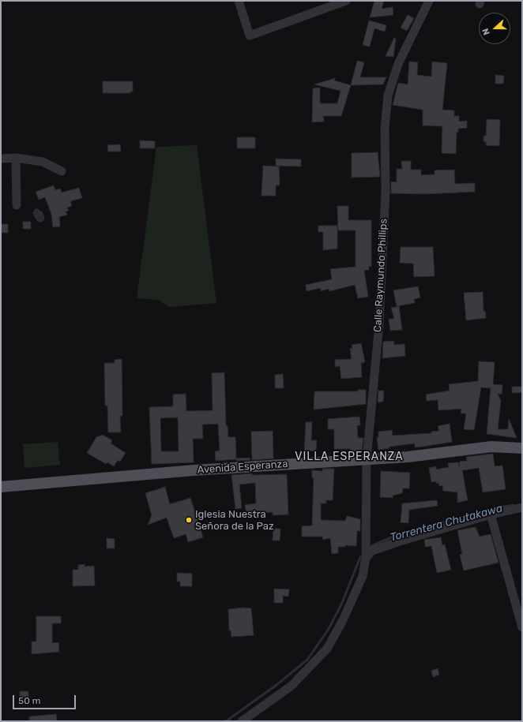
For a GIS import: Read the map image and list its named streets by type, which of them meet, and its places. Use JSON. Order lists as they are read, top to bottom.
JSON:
{
  "streets": {
    "main road": ["Avenida Esperanza"],
    "street": ["Calle Raymundo Phillips"]
  },
  "crossings": [
    ["Calle Raymundo Phillips", "Avenida Esperanza"]
  ],
  "districts": ["VILLA ESPERANZA"],
  "water": ["Torrentera Chutakawa"],
  "places": ["Iglesia Nuestra Señora de la Paz"],
  "scale_bar": "50 m",
  "north": "left"
}
